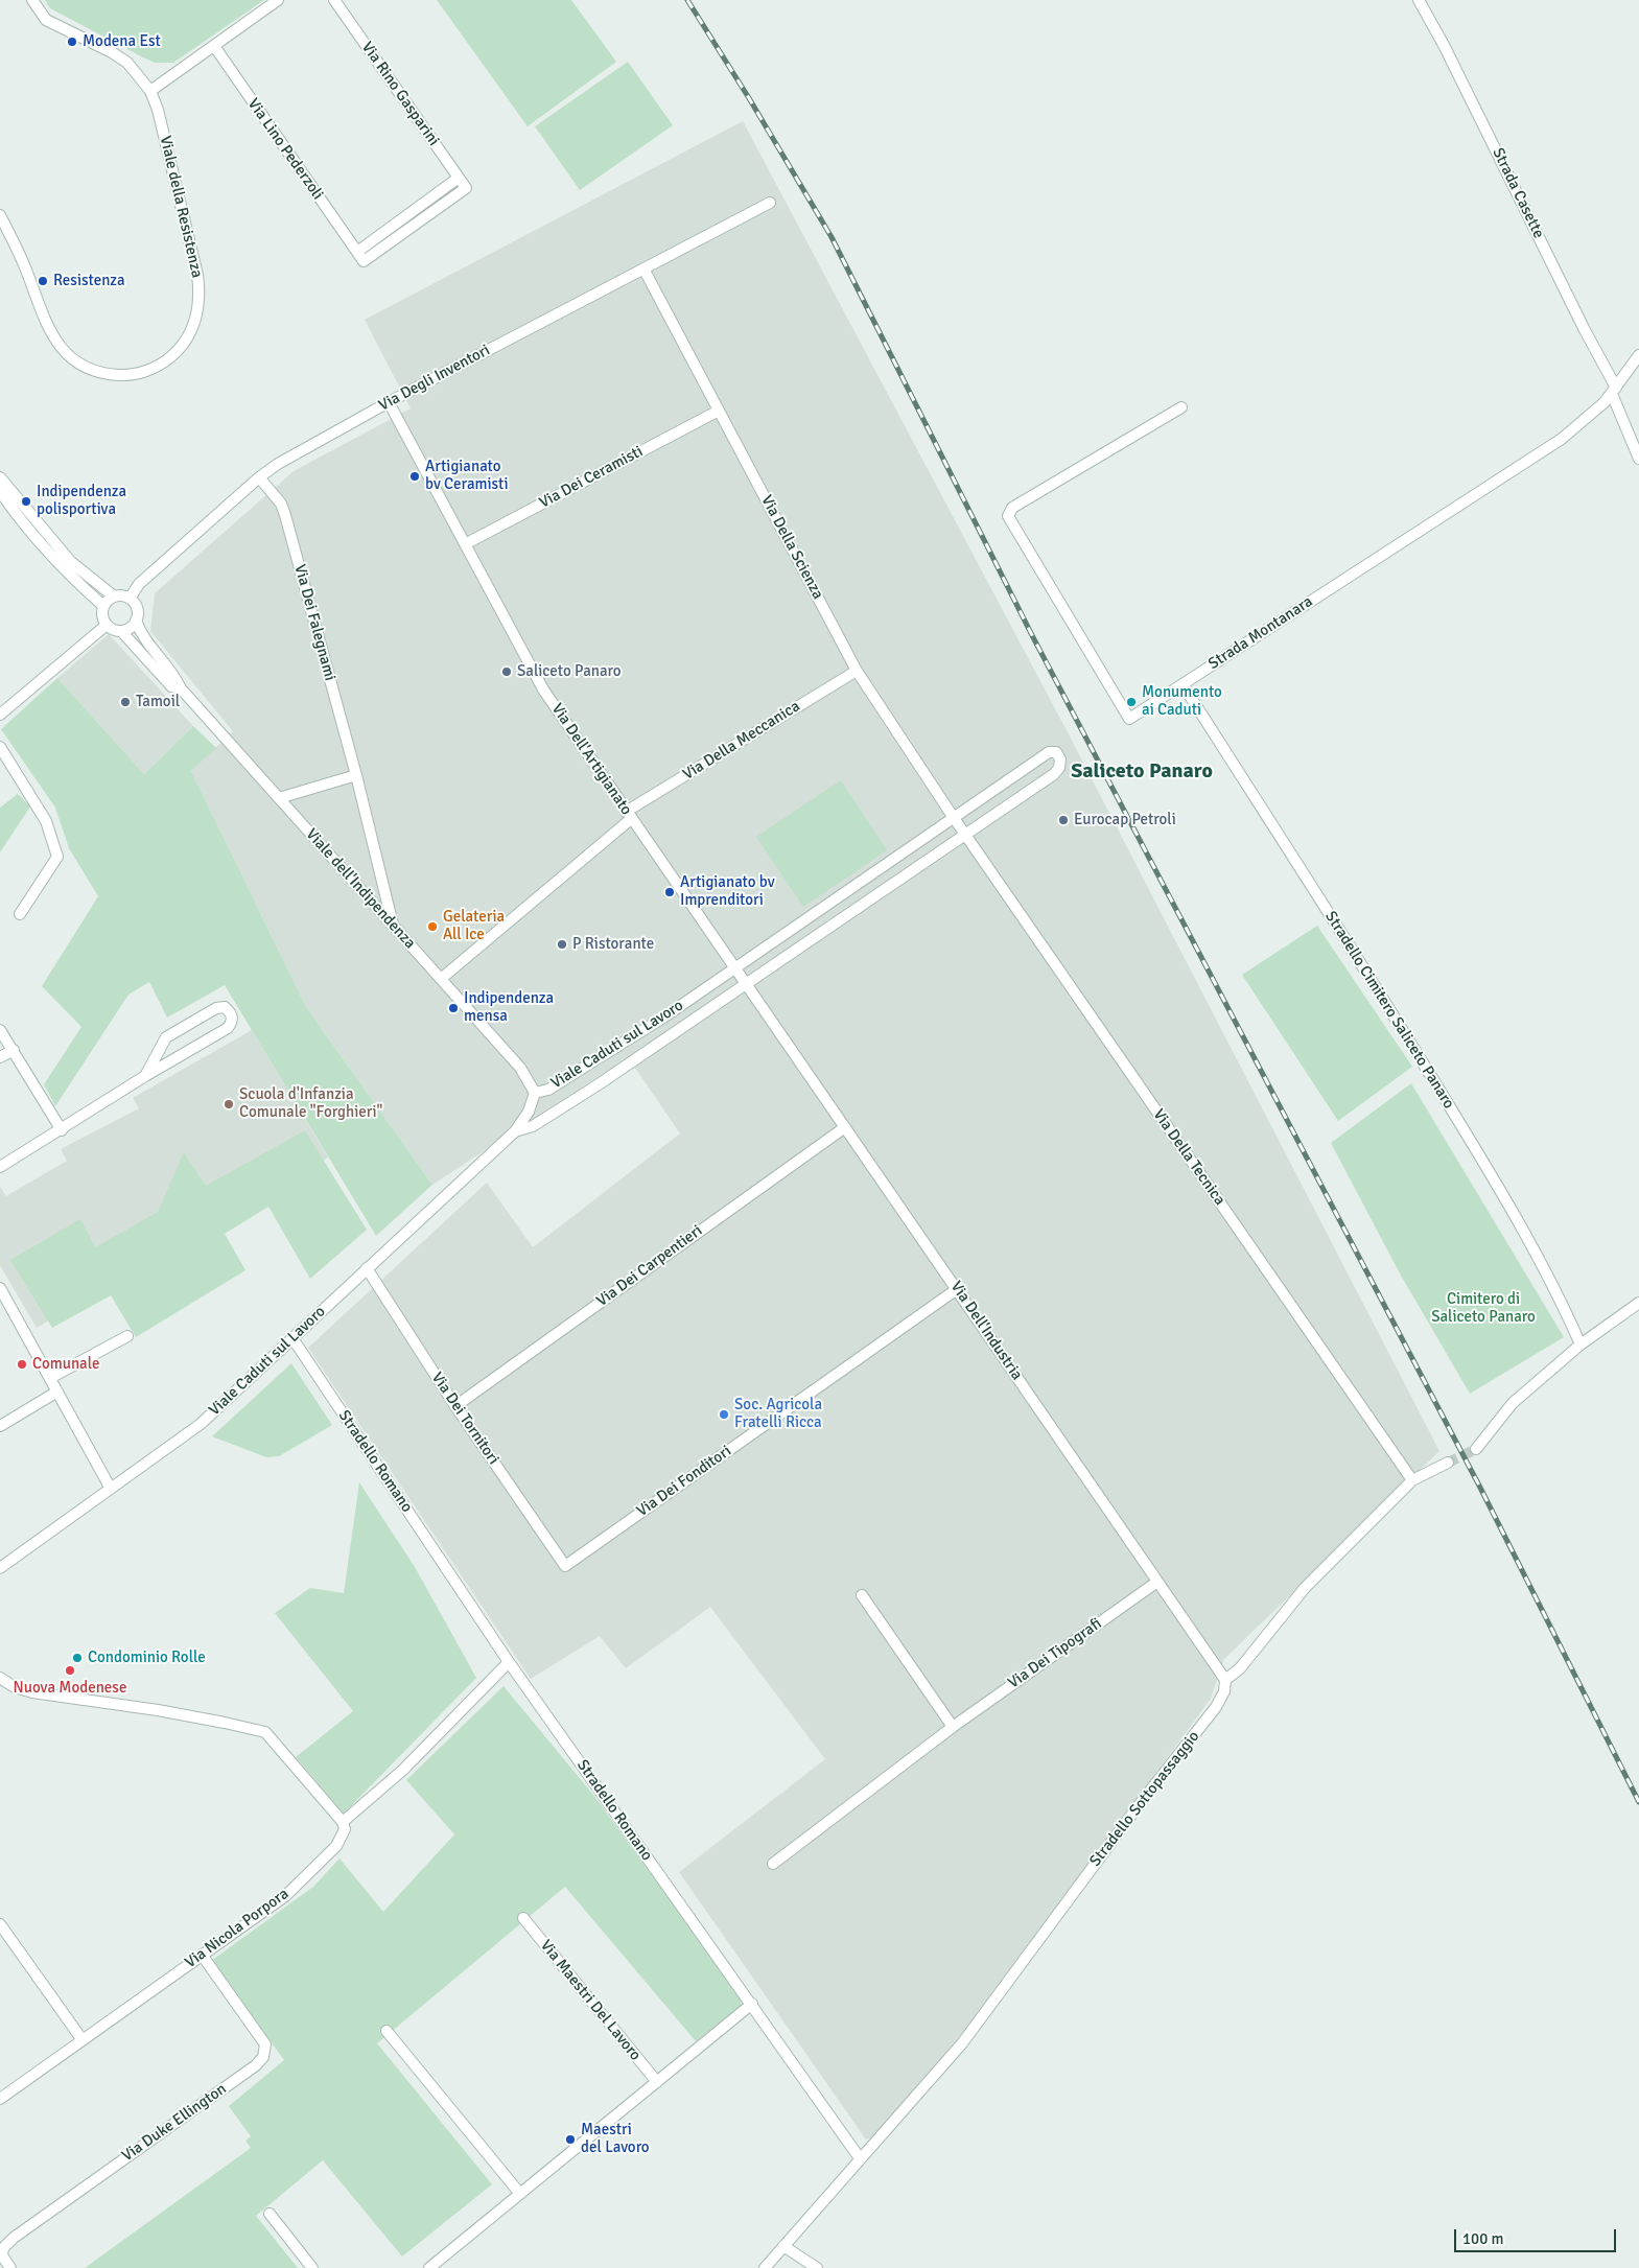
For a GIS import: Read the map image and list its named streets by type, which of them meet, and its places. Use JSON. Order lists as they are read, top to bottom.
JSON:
{
  "streets": {
    "street": [
      "Via Rino Gasparini",
      "Via Lino Pederzoli",
      "Strada Casette",
      "Viale della Resistenza",
      "Via Degli Inventori",
      "Via Dei Ceramisti",
      "Via Della Scienza",
      "Via Dei Falegnami",
      "Strada Montanara",
      "Via Della Meccanica",
      "Via Dell'Artigianato",
      "Viale dell'Indipendenza",
      "Stradello Cimitero Saliceto Panaro",
      "Viale Caduti sul Lavoro",
      "Via Della Tecnica",
      "Via Dei Carpentieri",
      "Via Dell'Industria",
      "Via Dei Tornitori",
      "Stradello Romano",
      "Via Dei Fonditori",
      "Via Dei Tipografi",
      "Stradello Sottopassaggio",
      "Via Nicola Porpora",
      "Via Maestri Del Lavoro",
      "Via Duke Ellington"
    ]
  },
  "crossings": [
    ["Via Rino Gasparini", "Via Lino Pederzoli"],
    ["Strada Casette", "Strada Montanara"],
    ["Via Degli Inventori", "Via Della Scienza"],
    ["Via Degli Inventori", "Via Dei Falegnami"],
    ["Via Degli Inventori", "Via Dell'Artigianato"],
    ["Via Degli Inventori", "Viale dell'Indipendenza"],
    ["Via Dei Ceramisti", "Via Della Scienza"],
    ["Via Dei Ceramisti", "Via Dell'Artigianato"],
    ["Via Della Scienza", "Via Della Meccanica"],
    ["Via Della Scienza", "Viale Caduti sul Lavoro"],
    ["Via Dei Falegnami", "Viale dell'Indipendenza"],
    ["Strada Montanara", "Stradello Cimitero Saliceto Panaro"],
    ["Via Della Meccanica", "Via Dell'Artigianato"],
    ["Via Della Meccanica", "Viale dell'Indipendenza"],
    ["Via Dell'Artigianato", "Viale Caduti sul Lavoro"],
    ["Viale dell'Indipendenza", "Viale Caduti sul Lavoro"],
    ["Viale Caduti sul Lavoro", "Via Della Tecnica"],
    ["Viale Caduti sul Lavoro", "Via Dell'Industria"],
    ["Viale Caduti sul Lavoro", "Via Dei Tornitori"],
    ["Viale Caduti sul Lavoro", "Stradello Romano"],
    ["Via Dei Carpentieri", "Via Dell'Industria"],
    ["Via Dei Carpentieri", "Via Dei Tornitori"],
    ["Via Dell'Industria", "Via Dei Fonditori"],
    ["Via Dell'Industria", "Via Dei Tipografi"],
    ["Via Dell'Industria", "Stradello Sottopassaggio"],
    ["Via Dei Tornitori", "Via Dei Fonditori"],
    ["Stradello Romano", "Stradello Sottopassaggio"],
    ["Via Nicola Porpora", "Via Duke Ellington"]
  ],
  "districts": ["Saliceto Panaro"],
  "parks": ["Cimitero di Saliceto Panaro"],
  "places": [
    "Modena Est",
    "Resistenza",
    "Artigianato bv Ceramisti",
    "Indipendenza polisportiva",
    "Saliceto Panaro",
    "Tamoil",
    "Monumento ai Caduti",
    "Eurocap Petroli",
    "Artigianato bv Imprenditori",
    "Gelateria All Ice",
    "P Ristorante",
    "Indipendenza mensa",
    "Scuola d'Infanzia Comunale \"Forghieri\"",
    "Comunale",
    "Soc. Agricola Fratelli Ricca",
    "Condominio Rolle",
    "Nuova Modenese",
    "Maestri del Lavoro"
  ],
  "scale_bar": "100 m"
}
